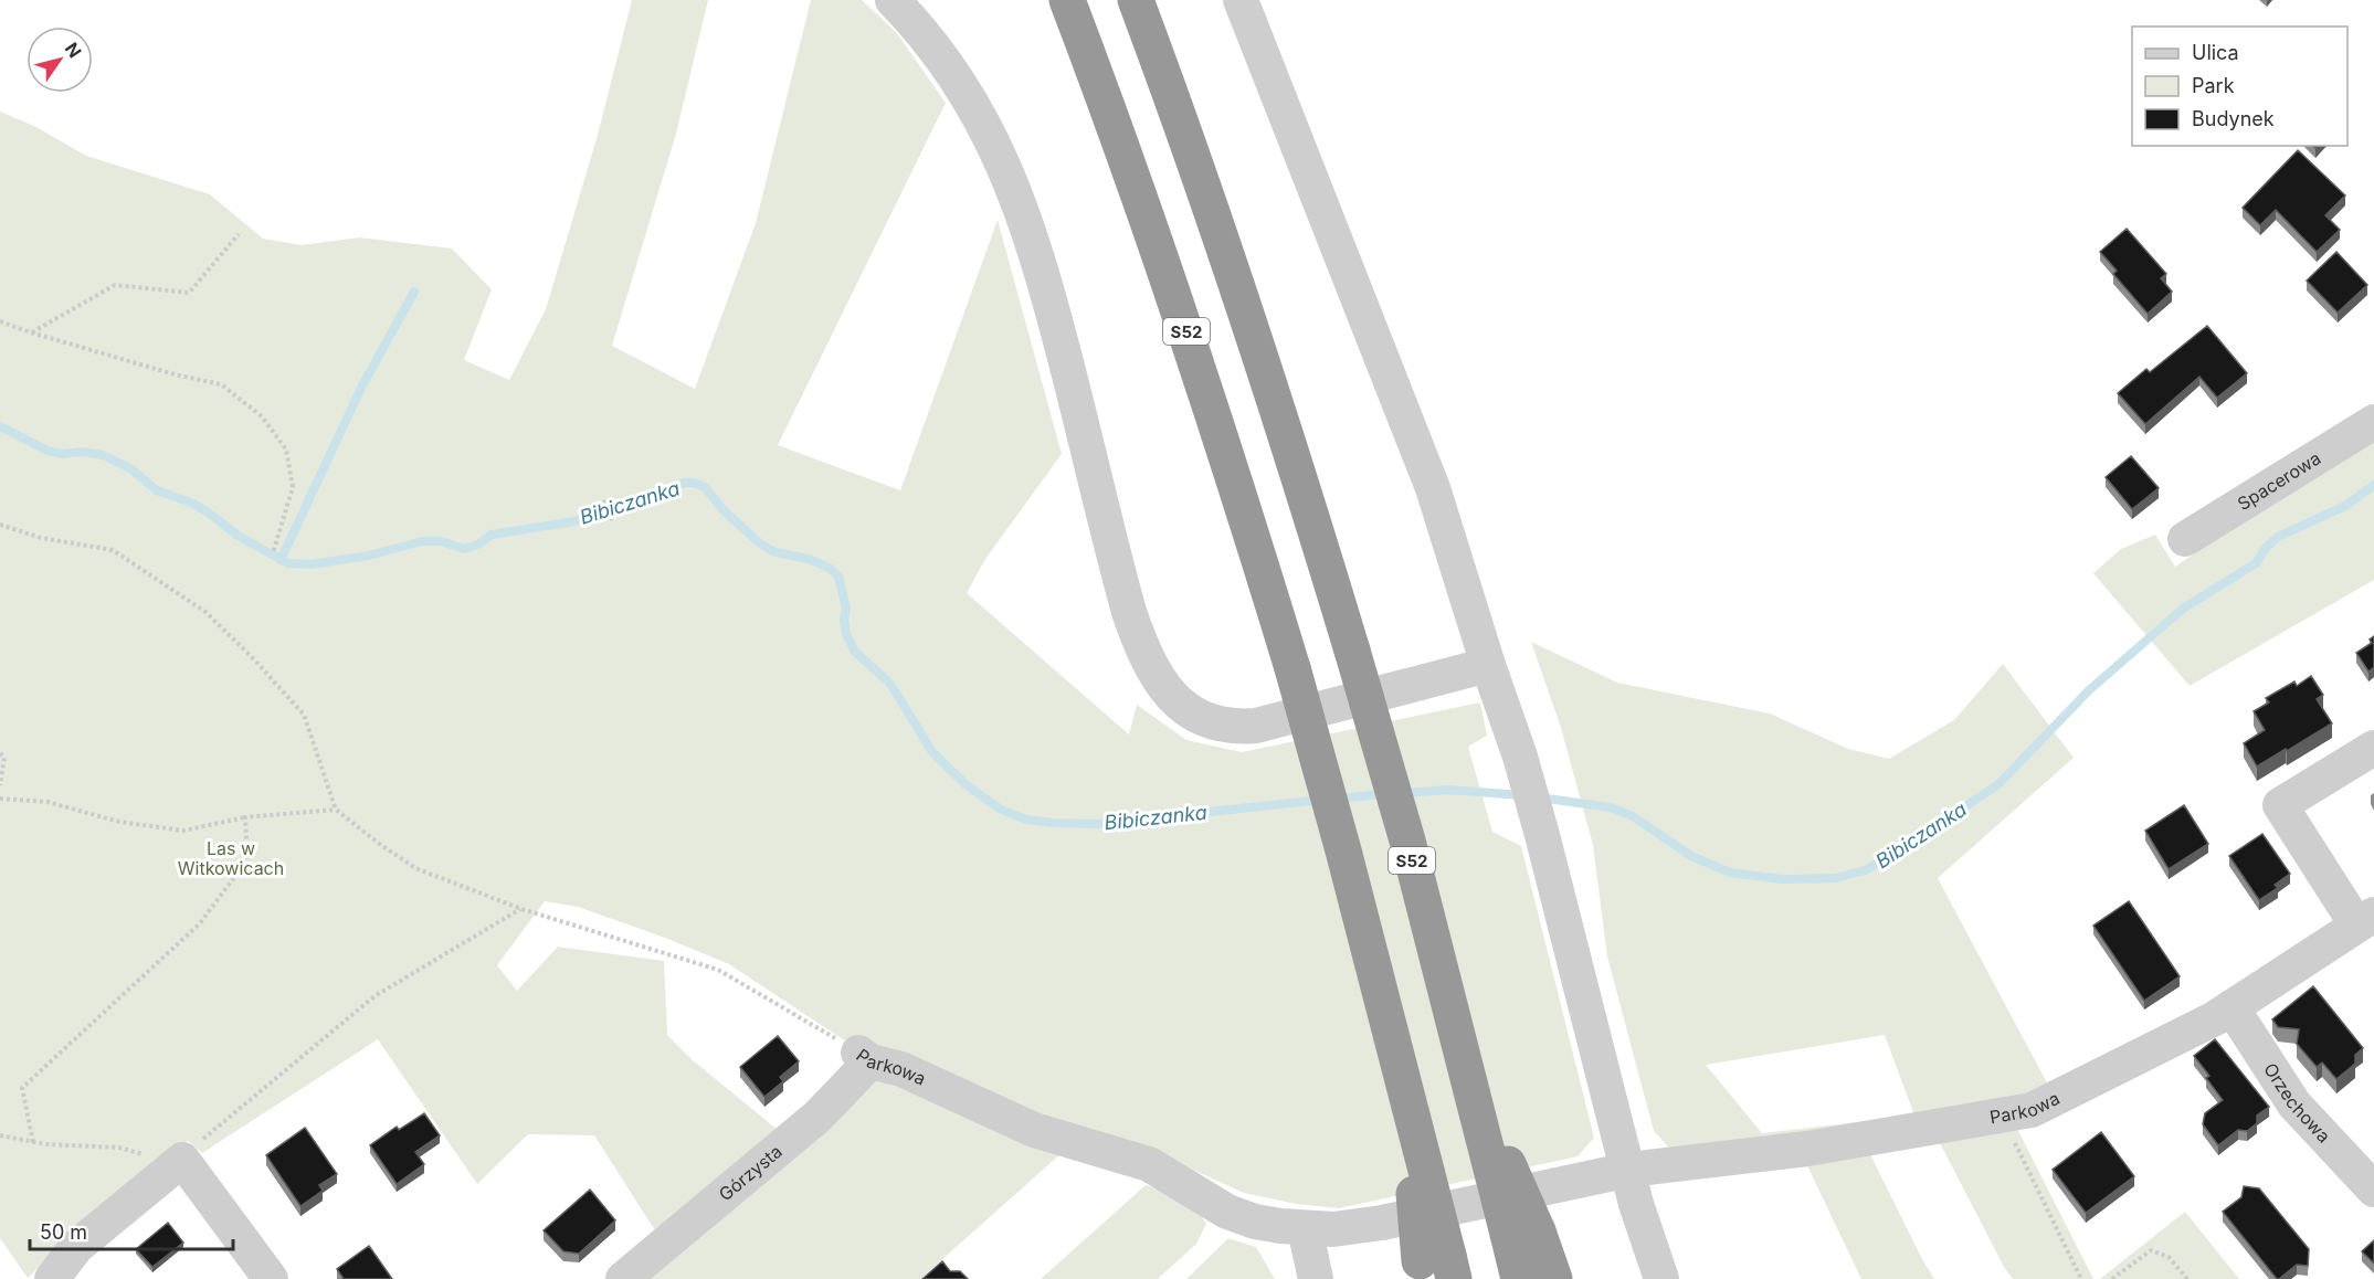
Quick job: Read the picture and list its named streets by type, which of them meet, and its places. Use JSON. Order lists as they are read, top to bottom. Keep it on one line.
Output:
{"streets":{"highway":["S52"],"street":["Spacerowa","Parkowa","Orzechowa","Górzysta"]},"crossings":[["Parkowa","Orzechowa"],["Parkowa","Górzysta"]],"water":["Bibiczanka"],"parks":["Las w Witkowicach"],"legend":["Ulica","Park","Budynek"],"scale_bar":"50 m","north":"top right"}
